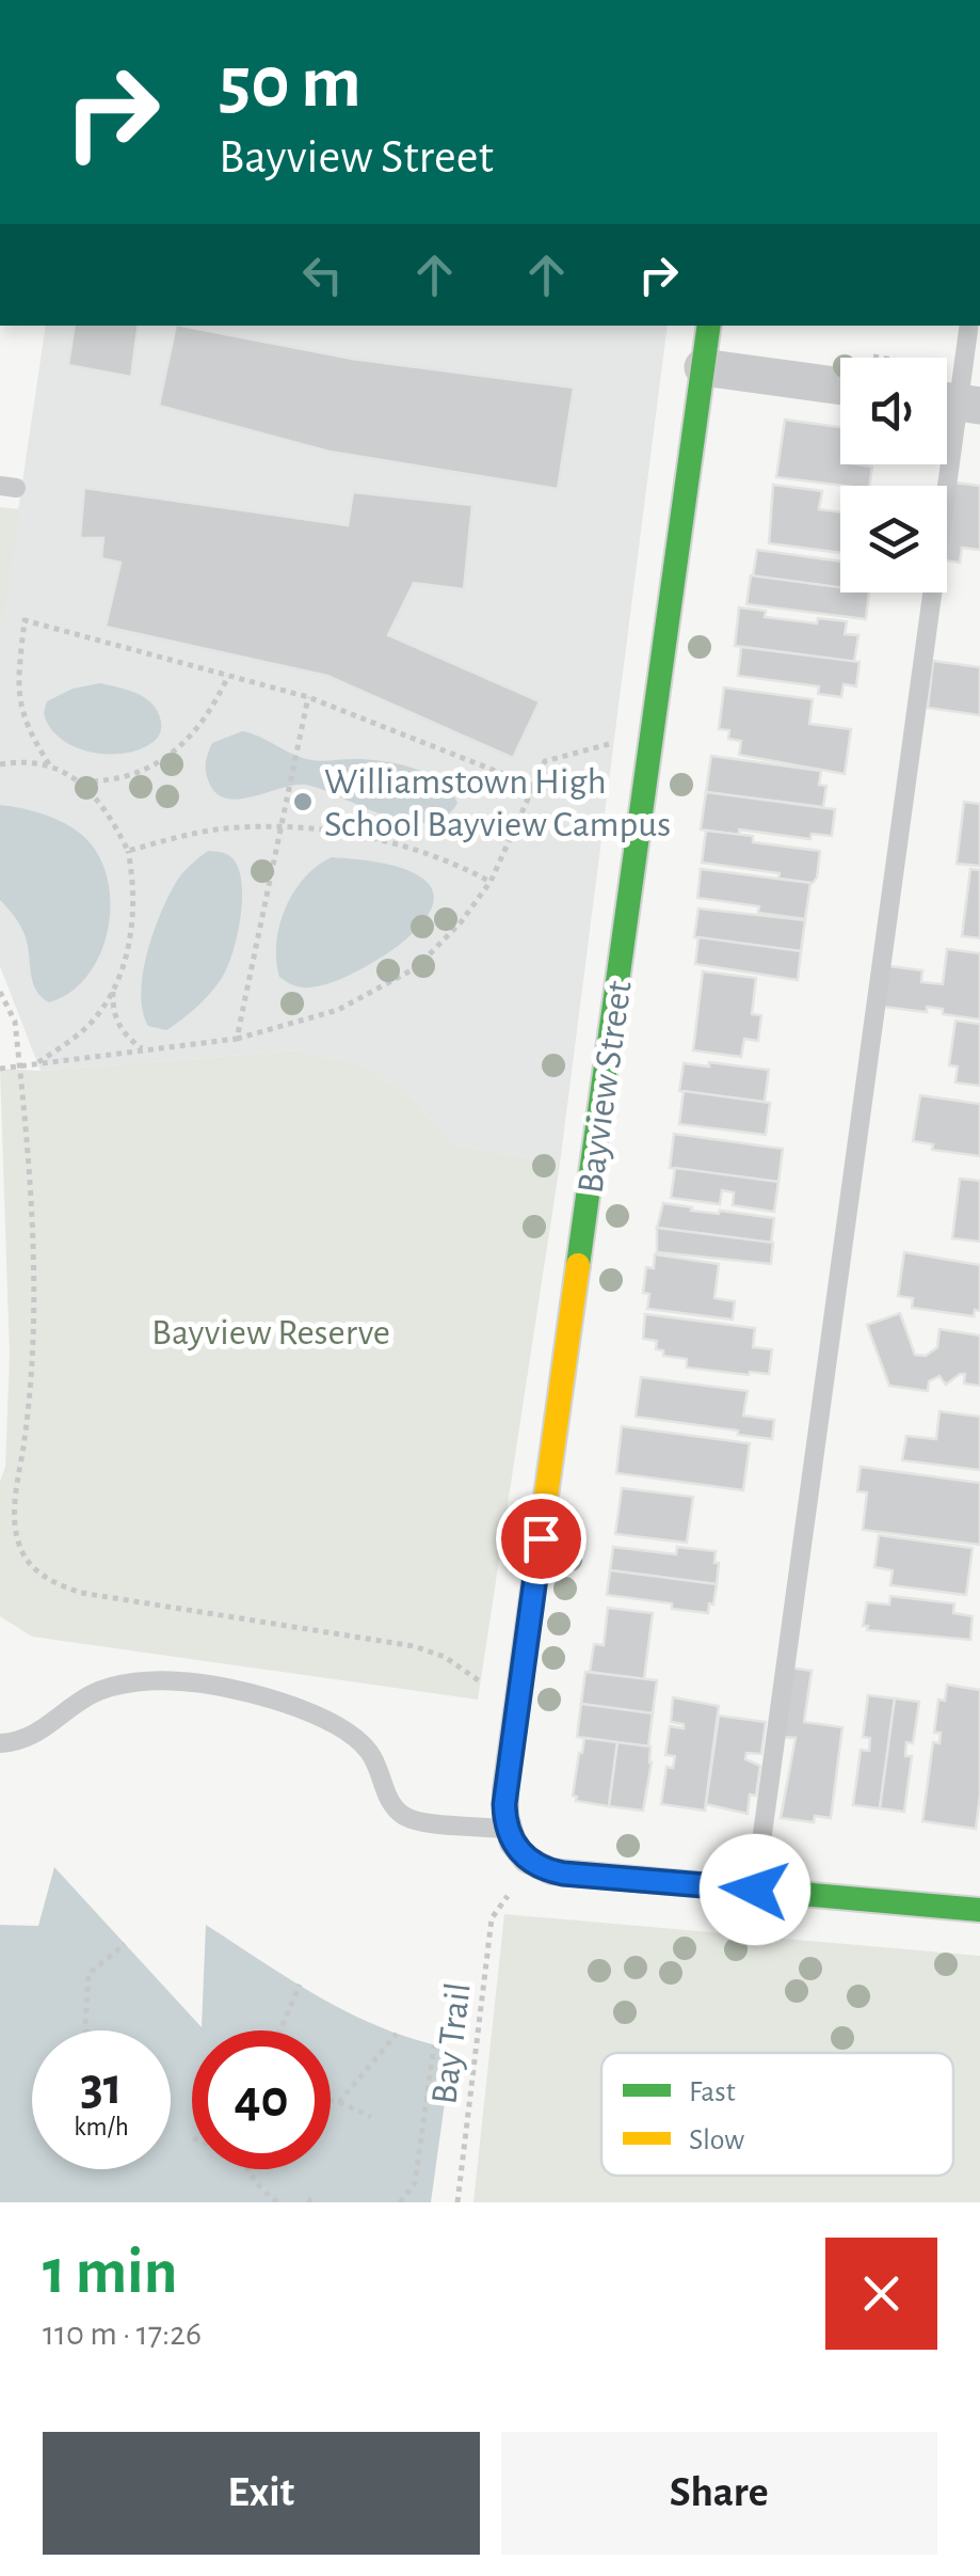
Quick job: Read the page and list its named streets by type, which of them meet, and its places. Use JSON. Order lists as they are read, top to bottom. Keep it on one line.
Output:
{"streets":{"street":["Bayview Street"],"path":["Bay Trail"]},"parks":["Bayview Reserve"],"places":["Williamstown High School Bayview Campus"],"legend":["Fast","Slow"],"page":{"turn":["50 m","Bayview Street"],"speed":"31 km/h","limit":"40","heading":["1 min","110 m · 17:26"],"buttons":["Exit","Share"]}}
